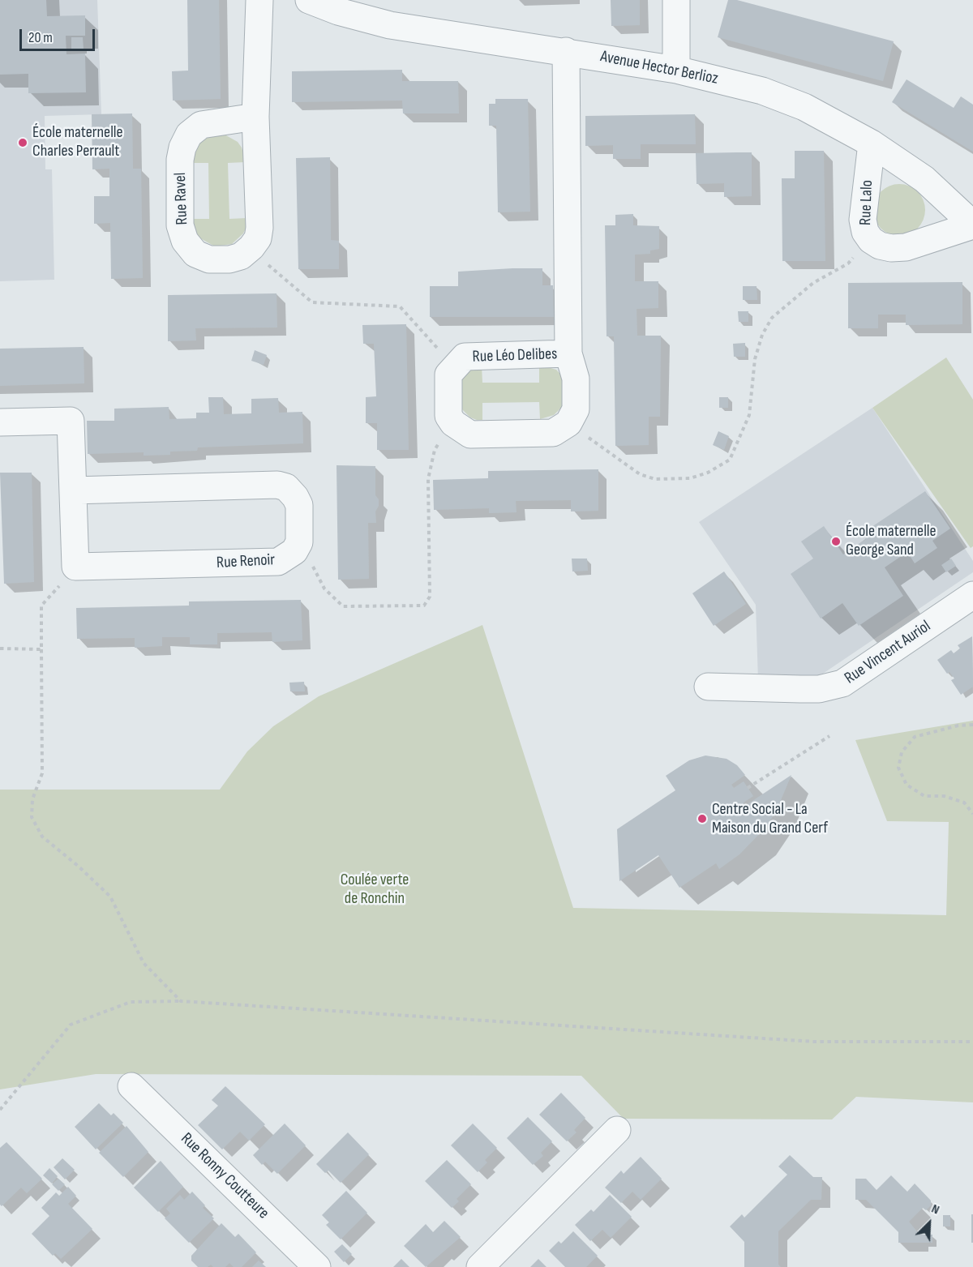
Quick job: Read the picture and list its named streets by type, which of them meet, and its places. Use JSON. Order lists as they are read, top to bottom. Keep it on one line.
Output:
{"streets":{"street":["Avenue Hector Berlioz","Rue Ravel","Rue Lalo","Rue Léo Delibes","Rue Renoir","Rue Vincent Auriol","Rue Ronny Coutteure"]},"crossings":[["Avenue Hector Berlioz","Rue Lalo"],["Avenue Hector Berlioz","Rue Léo Delibes"]],"parks":["Coulée verte de Ronchin"],"places":["École maternelle Charles Perrault","École maternelle George Sand","Centre Social - La Maison du Grand Cerf"],"scale_bar":"20 m","north":"top right"}
